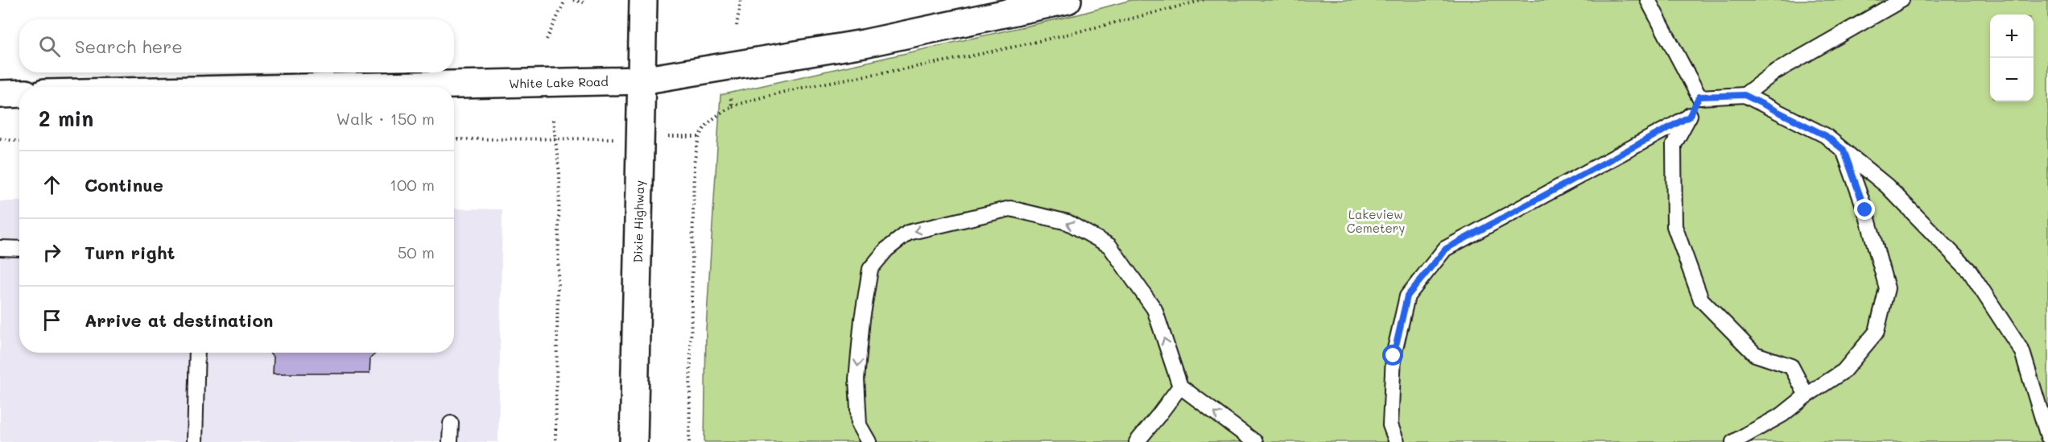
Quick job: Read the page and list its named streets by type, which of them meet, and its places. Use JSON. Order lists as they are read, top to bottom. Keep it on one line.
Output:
{"streets":{"street":["White Lake Road","Dixie Highway"]},"crossings":[["White Lake Road","Dixie Highway"]],"parks":["Lakeview Cemetery"],"page":{"map_buttons":["+","−"],"search":"Search here","heading":["2 min","Walk · 150 m"],"list":[["Continue","100 m"],["Turn right","50 m"],"Arrive at destination"]}}
